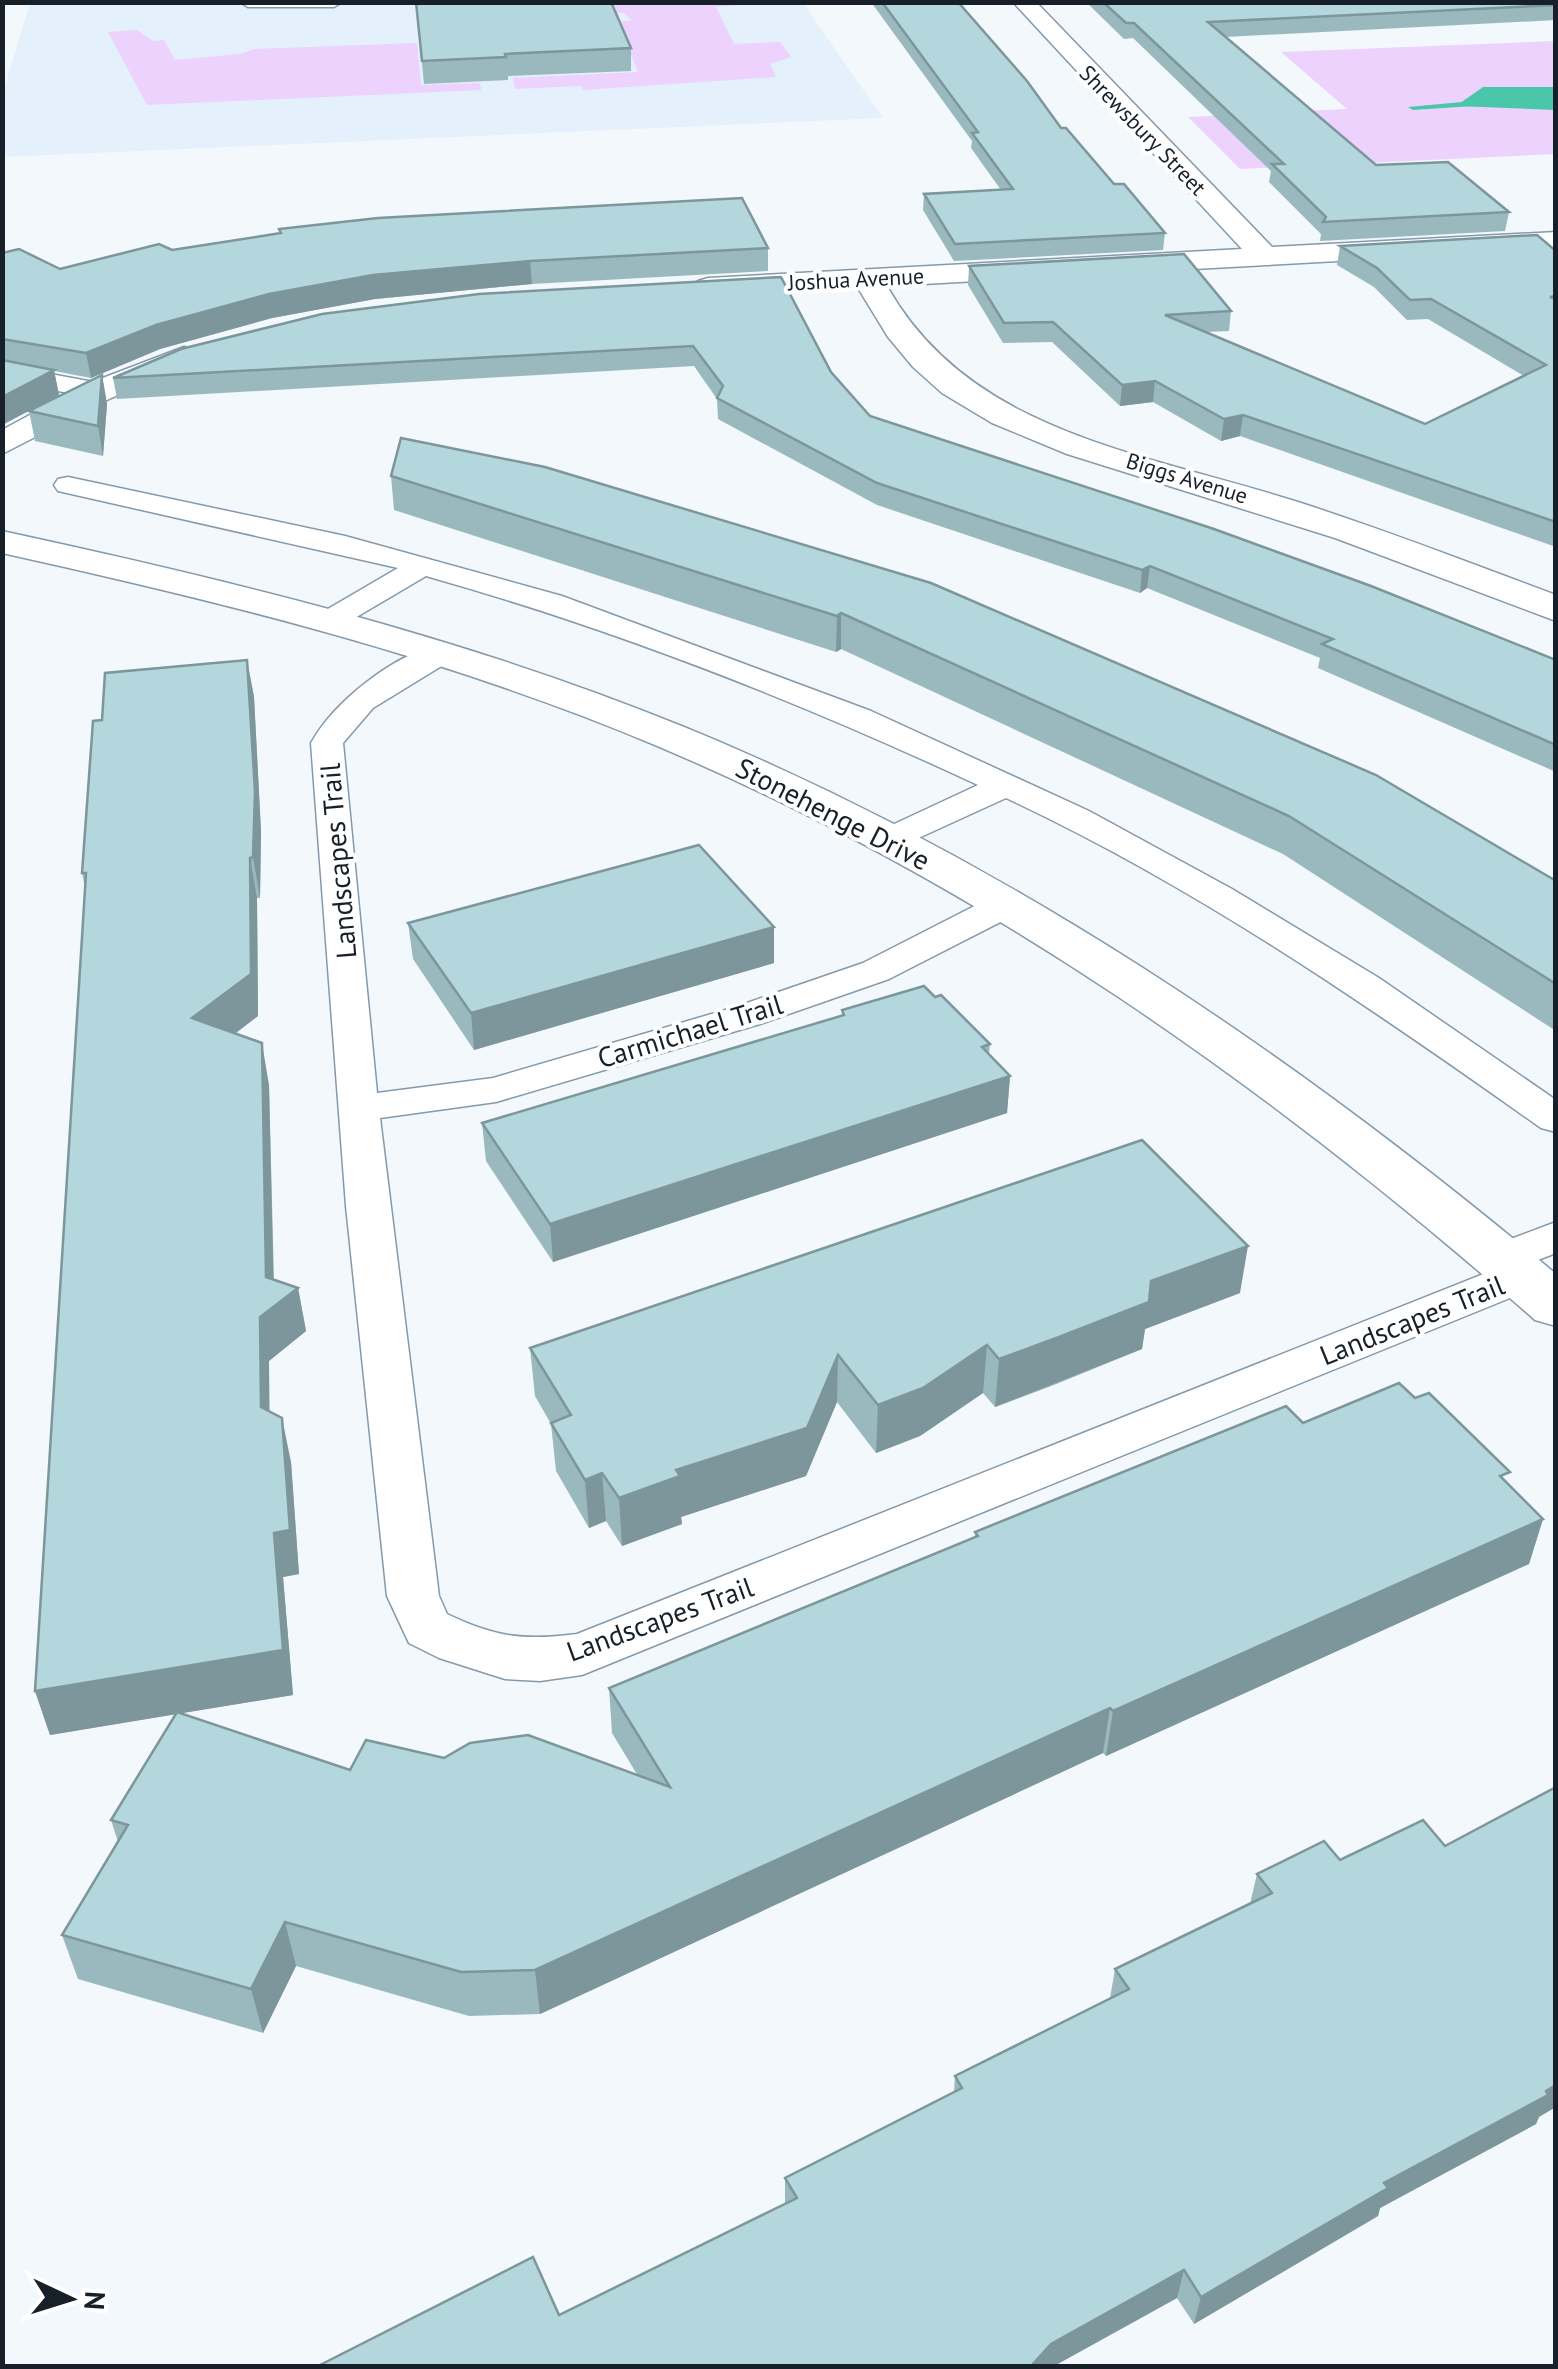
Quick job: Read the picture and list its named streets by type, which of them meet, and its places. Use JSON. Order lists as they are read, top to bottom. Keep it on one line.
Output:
{"streets":{"street":["Shrewsbury Street","Joshua Avenue","Biggs Avenue","Stonehenge Drive"],"lane":["Landscapes Trail","Carmichael Trail"]},"crossings":[["Shrewsbury Street","Joshua Avenue"],["Joshua Avenue","Biggs Avenue"],["Stonehenge Drive","Landscapes Trail"],["Stonehenge Drive","Carmichael Trail"],["Landscapes Trail","Carmichael Trail"]],"north":"right"}
